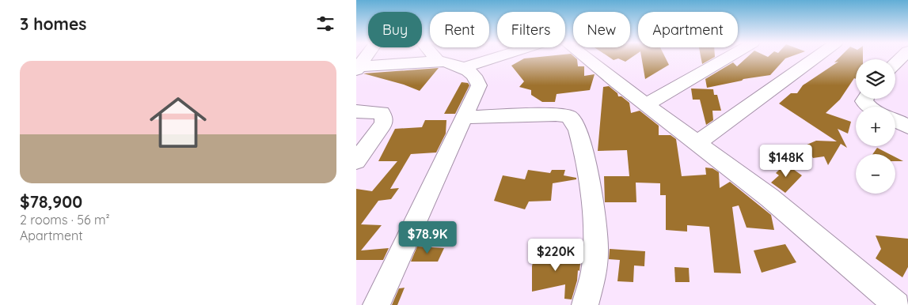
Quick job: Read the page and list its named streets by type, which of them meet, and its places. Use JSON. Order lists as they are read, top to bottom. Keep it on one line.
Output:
{"page":{"heading":"3 homes","chip":["Buy","Rent","Filters","New","Apartment"],"list":[{"name":"$78,900","note":"2 rooms · 56 m² · Apartment"}],"map_buttons":["+","−"],"price":["$148K","$78.9K","$220K"]}}
